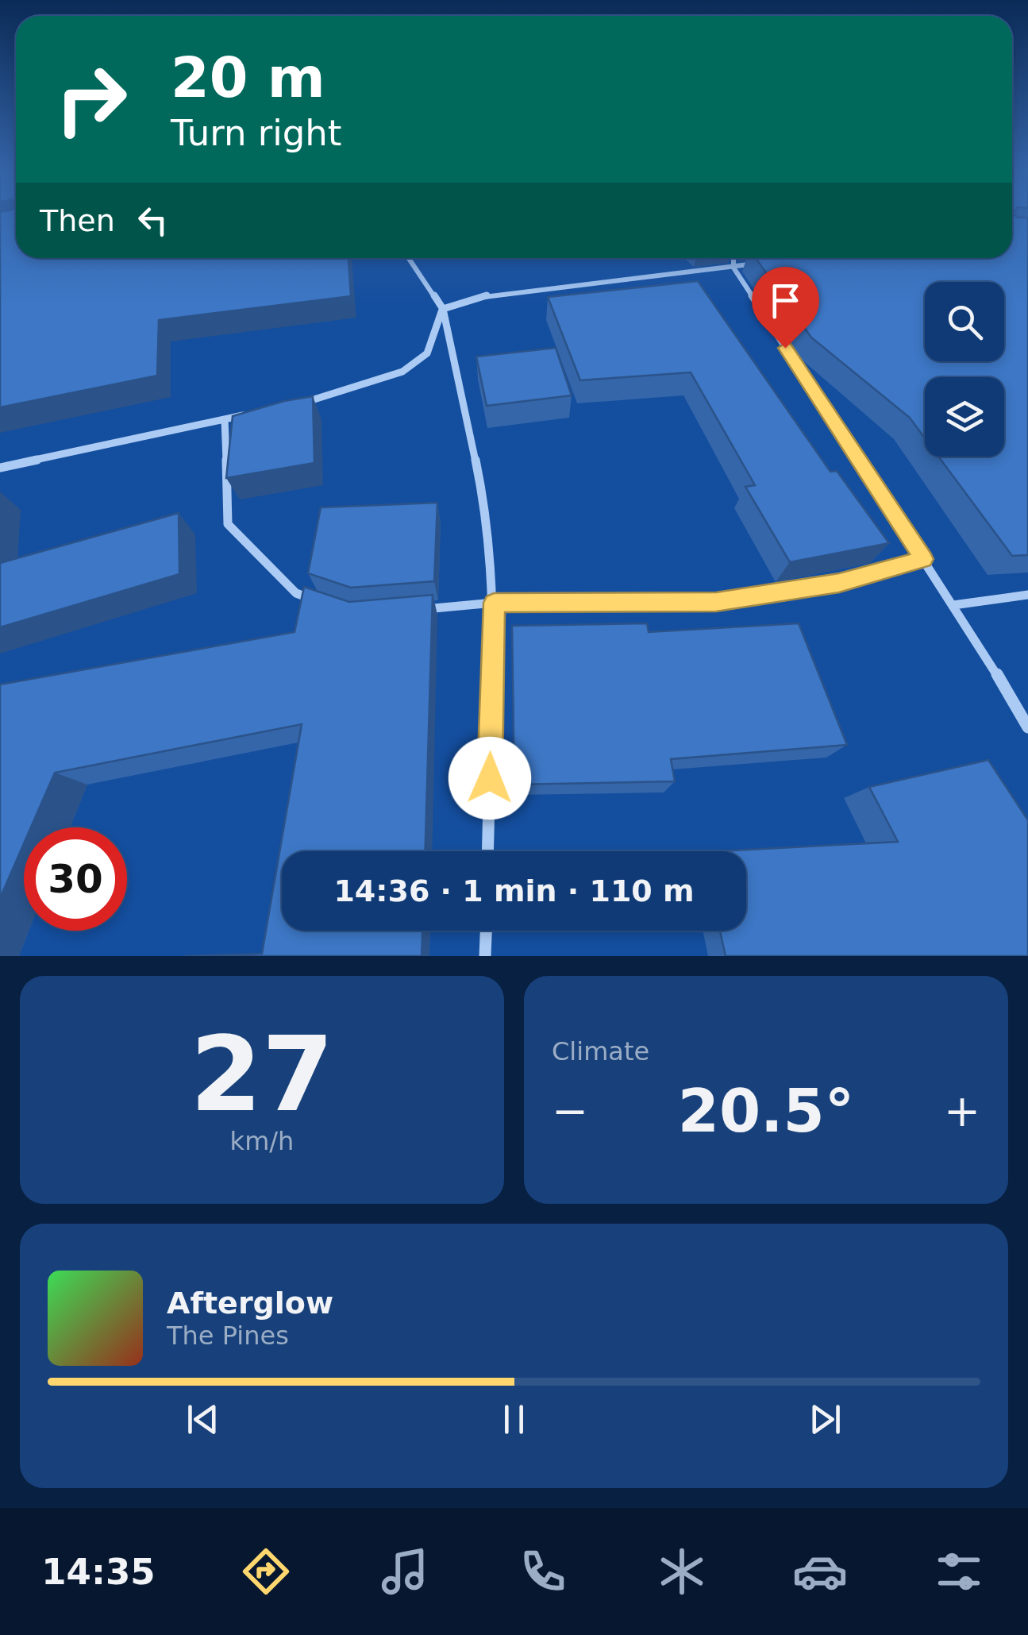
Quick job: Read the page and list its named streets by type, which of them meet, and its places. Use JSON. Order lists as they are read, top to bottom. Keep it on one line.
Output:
{"page":{"turn":["20 m","Turn right"],"then":"Then","limit":"30","trip":"14:36 · 1 min · 110 m","tile":[["27","km/h"],"Climate"],"heat":["−","20.5°","+"],"song":["Afterglow","The Pines"],"tabs":"14:35"}}
